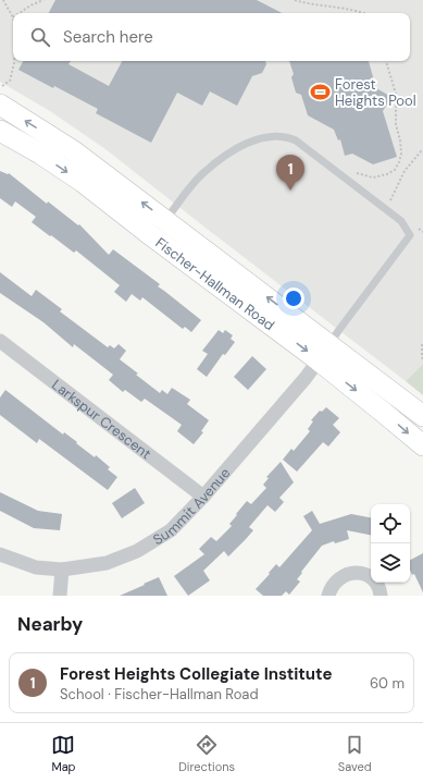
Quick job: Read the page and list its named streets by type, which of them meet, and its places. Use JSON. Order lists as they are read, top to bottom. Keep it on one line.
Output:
{"streets":{"main road":["Fischer-Hallman Road"],"street":["Larkspur Crescent","Summit Avenue"]},"crossings":[["Fischer-Hallman Road","Summit Avenue"],["Larkspur Crescent","Summit Avenue"]],"places":{"sports":["Forest Heights Pool"]},"page":{"search":"Search here","pins":"1","heading":"Nearby","list":[{"mark":"1","name":"Forest Heights Collegiate Institute","note":"School · Fischer-Hallman Road","value":"60 m"}],"nav":["Map","Directions","Saved"]}}
